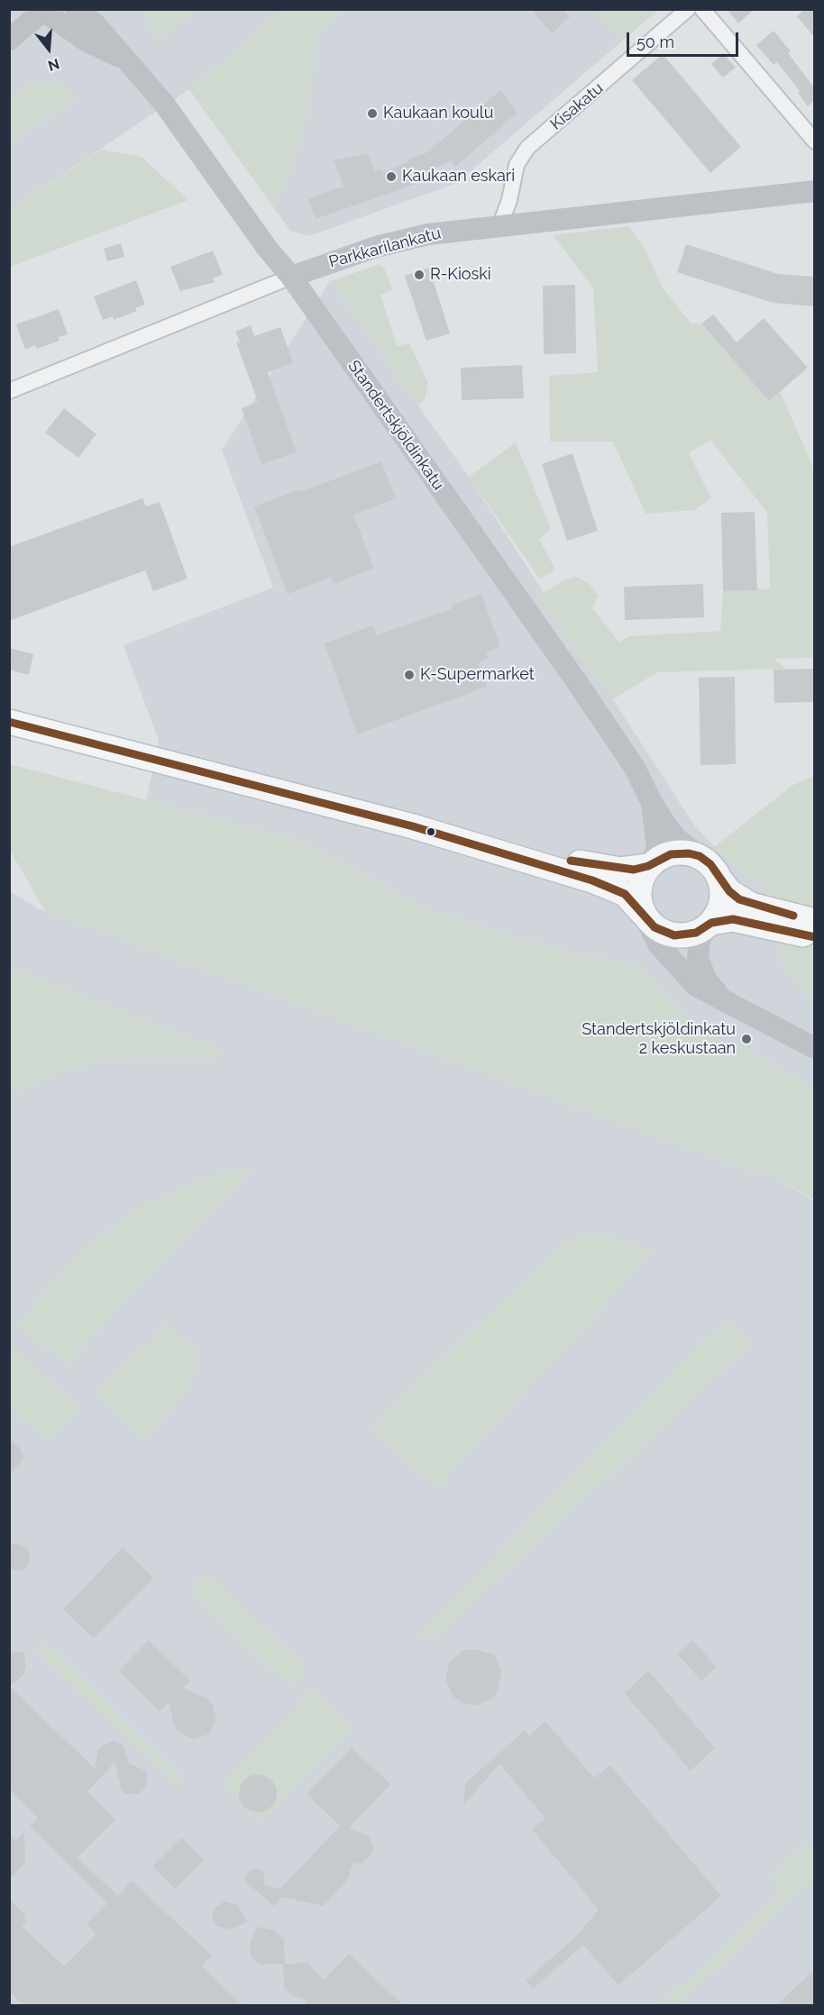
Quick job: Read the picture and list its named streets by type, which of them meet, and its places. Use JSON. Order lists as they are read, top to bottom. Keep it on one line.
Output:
{"streets":{"street":["Kisakatu","Parkkarilankatu","Standertskjöldinkatu"]},"crossings":[["Kisakatu","Parkkarilankatu"],["Parkkarilankatu","Standertskjöldinkatu"]],"places":["Kaukaan koulu","Kaukaan eskari","R-Kioski","K-Supermarket","Standertskjöldinkatu 2 keskustaan"],"scale_bar":"50 m","north":"bottom"}
